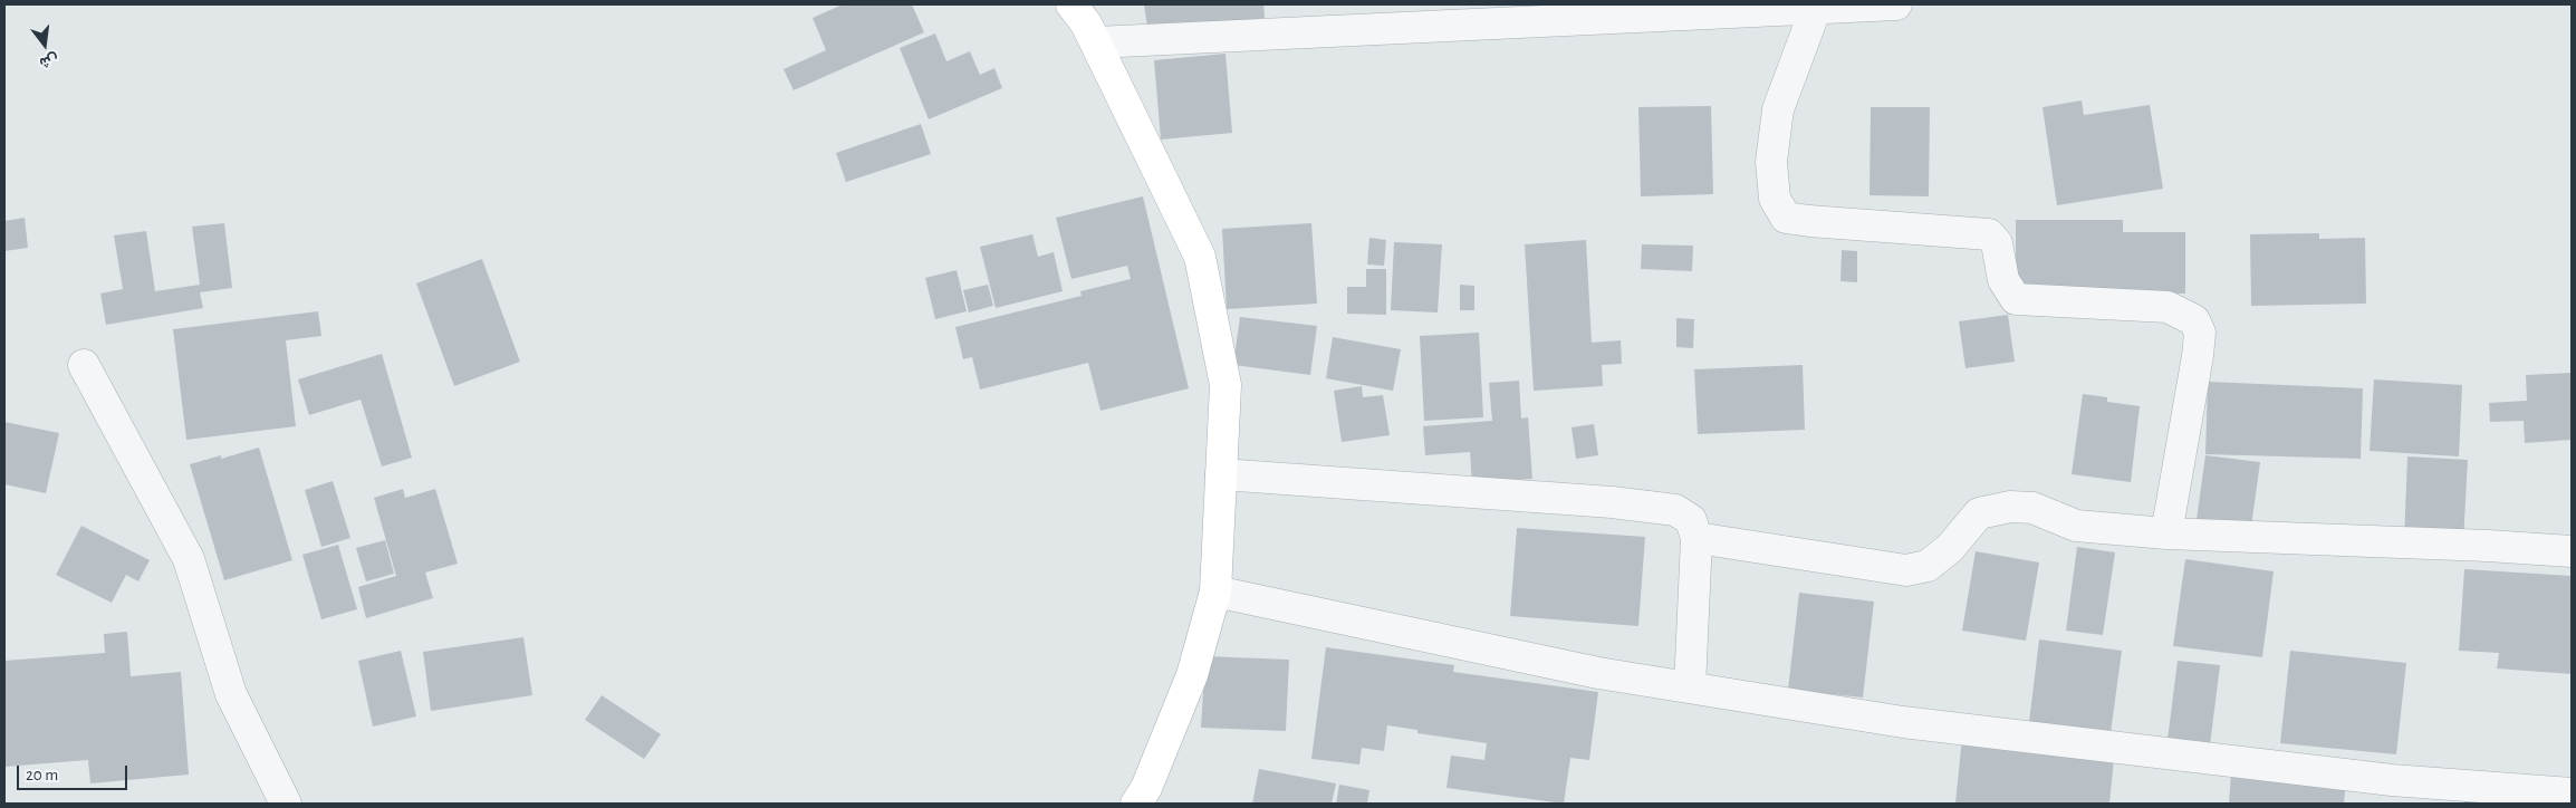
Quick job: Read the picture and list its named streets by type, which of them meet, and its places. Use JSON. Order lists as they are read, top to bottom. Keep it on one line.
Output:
{"scale_bar":"20 m","north":"bottom"}
